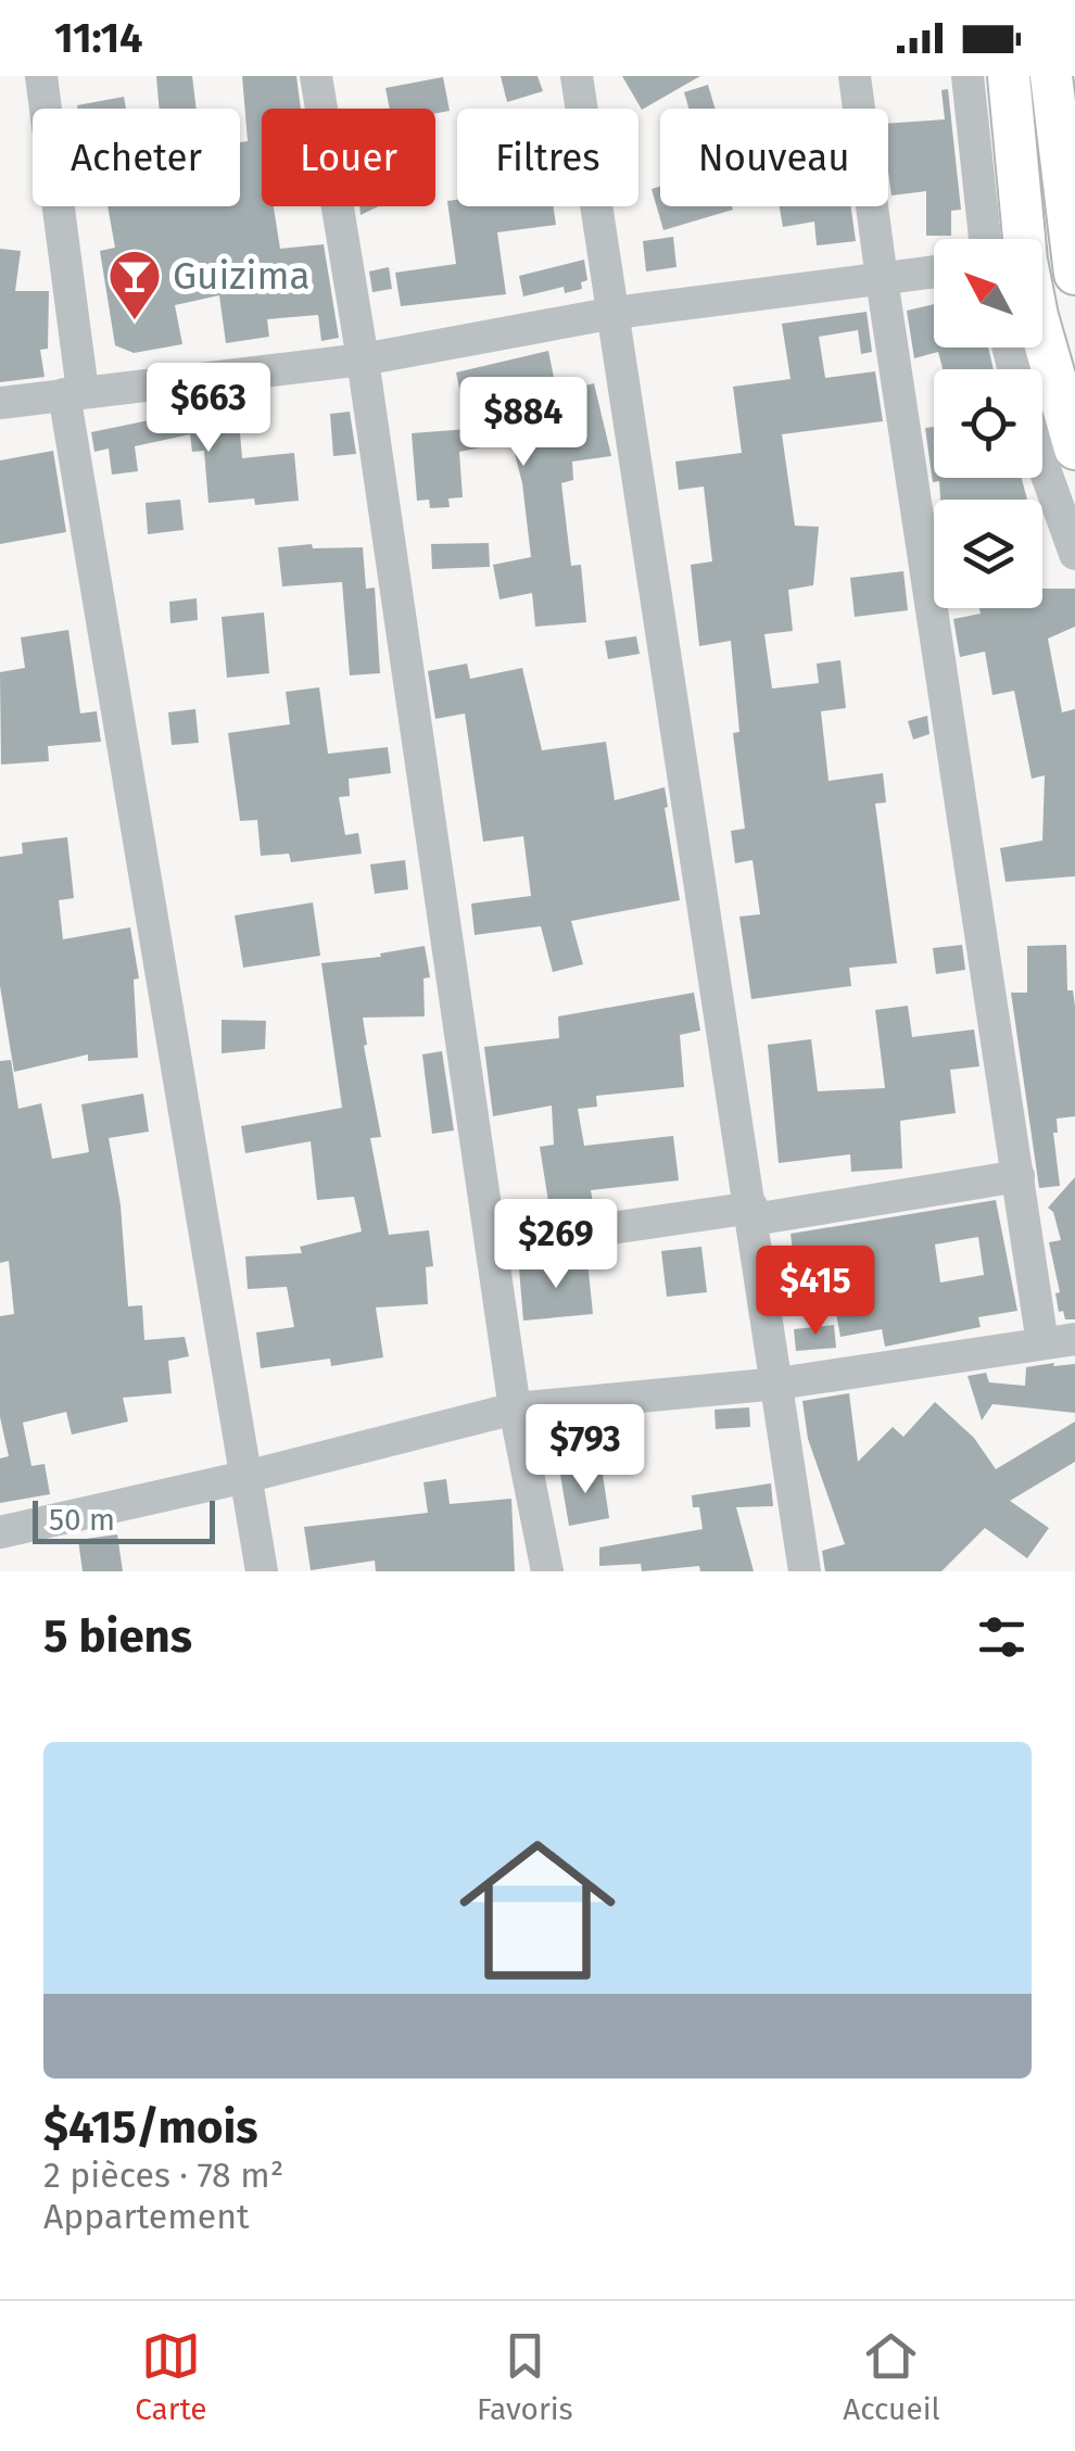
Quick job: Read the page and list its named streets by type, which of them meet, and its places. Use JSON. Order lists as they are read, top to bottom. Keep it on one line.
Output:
{"places":{"bar":["Guizima"]},"scale_bar":"50 m","north":"top left","page":{"status":"11:14","chip":["Acheter","Louer","Filtres","Nouveau"],"price":["$663","$884","$269","$415","$793"],"scale":"50 m","heading":"5 biens","list":[{"name":"$415/mois","note":"2 pièces · 78 m² · Appartement"}],"tabs":["Carte","Favoris","Accueil"]}}
